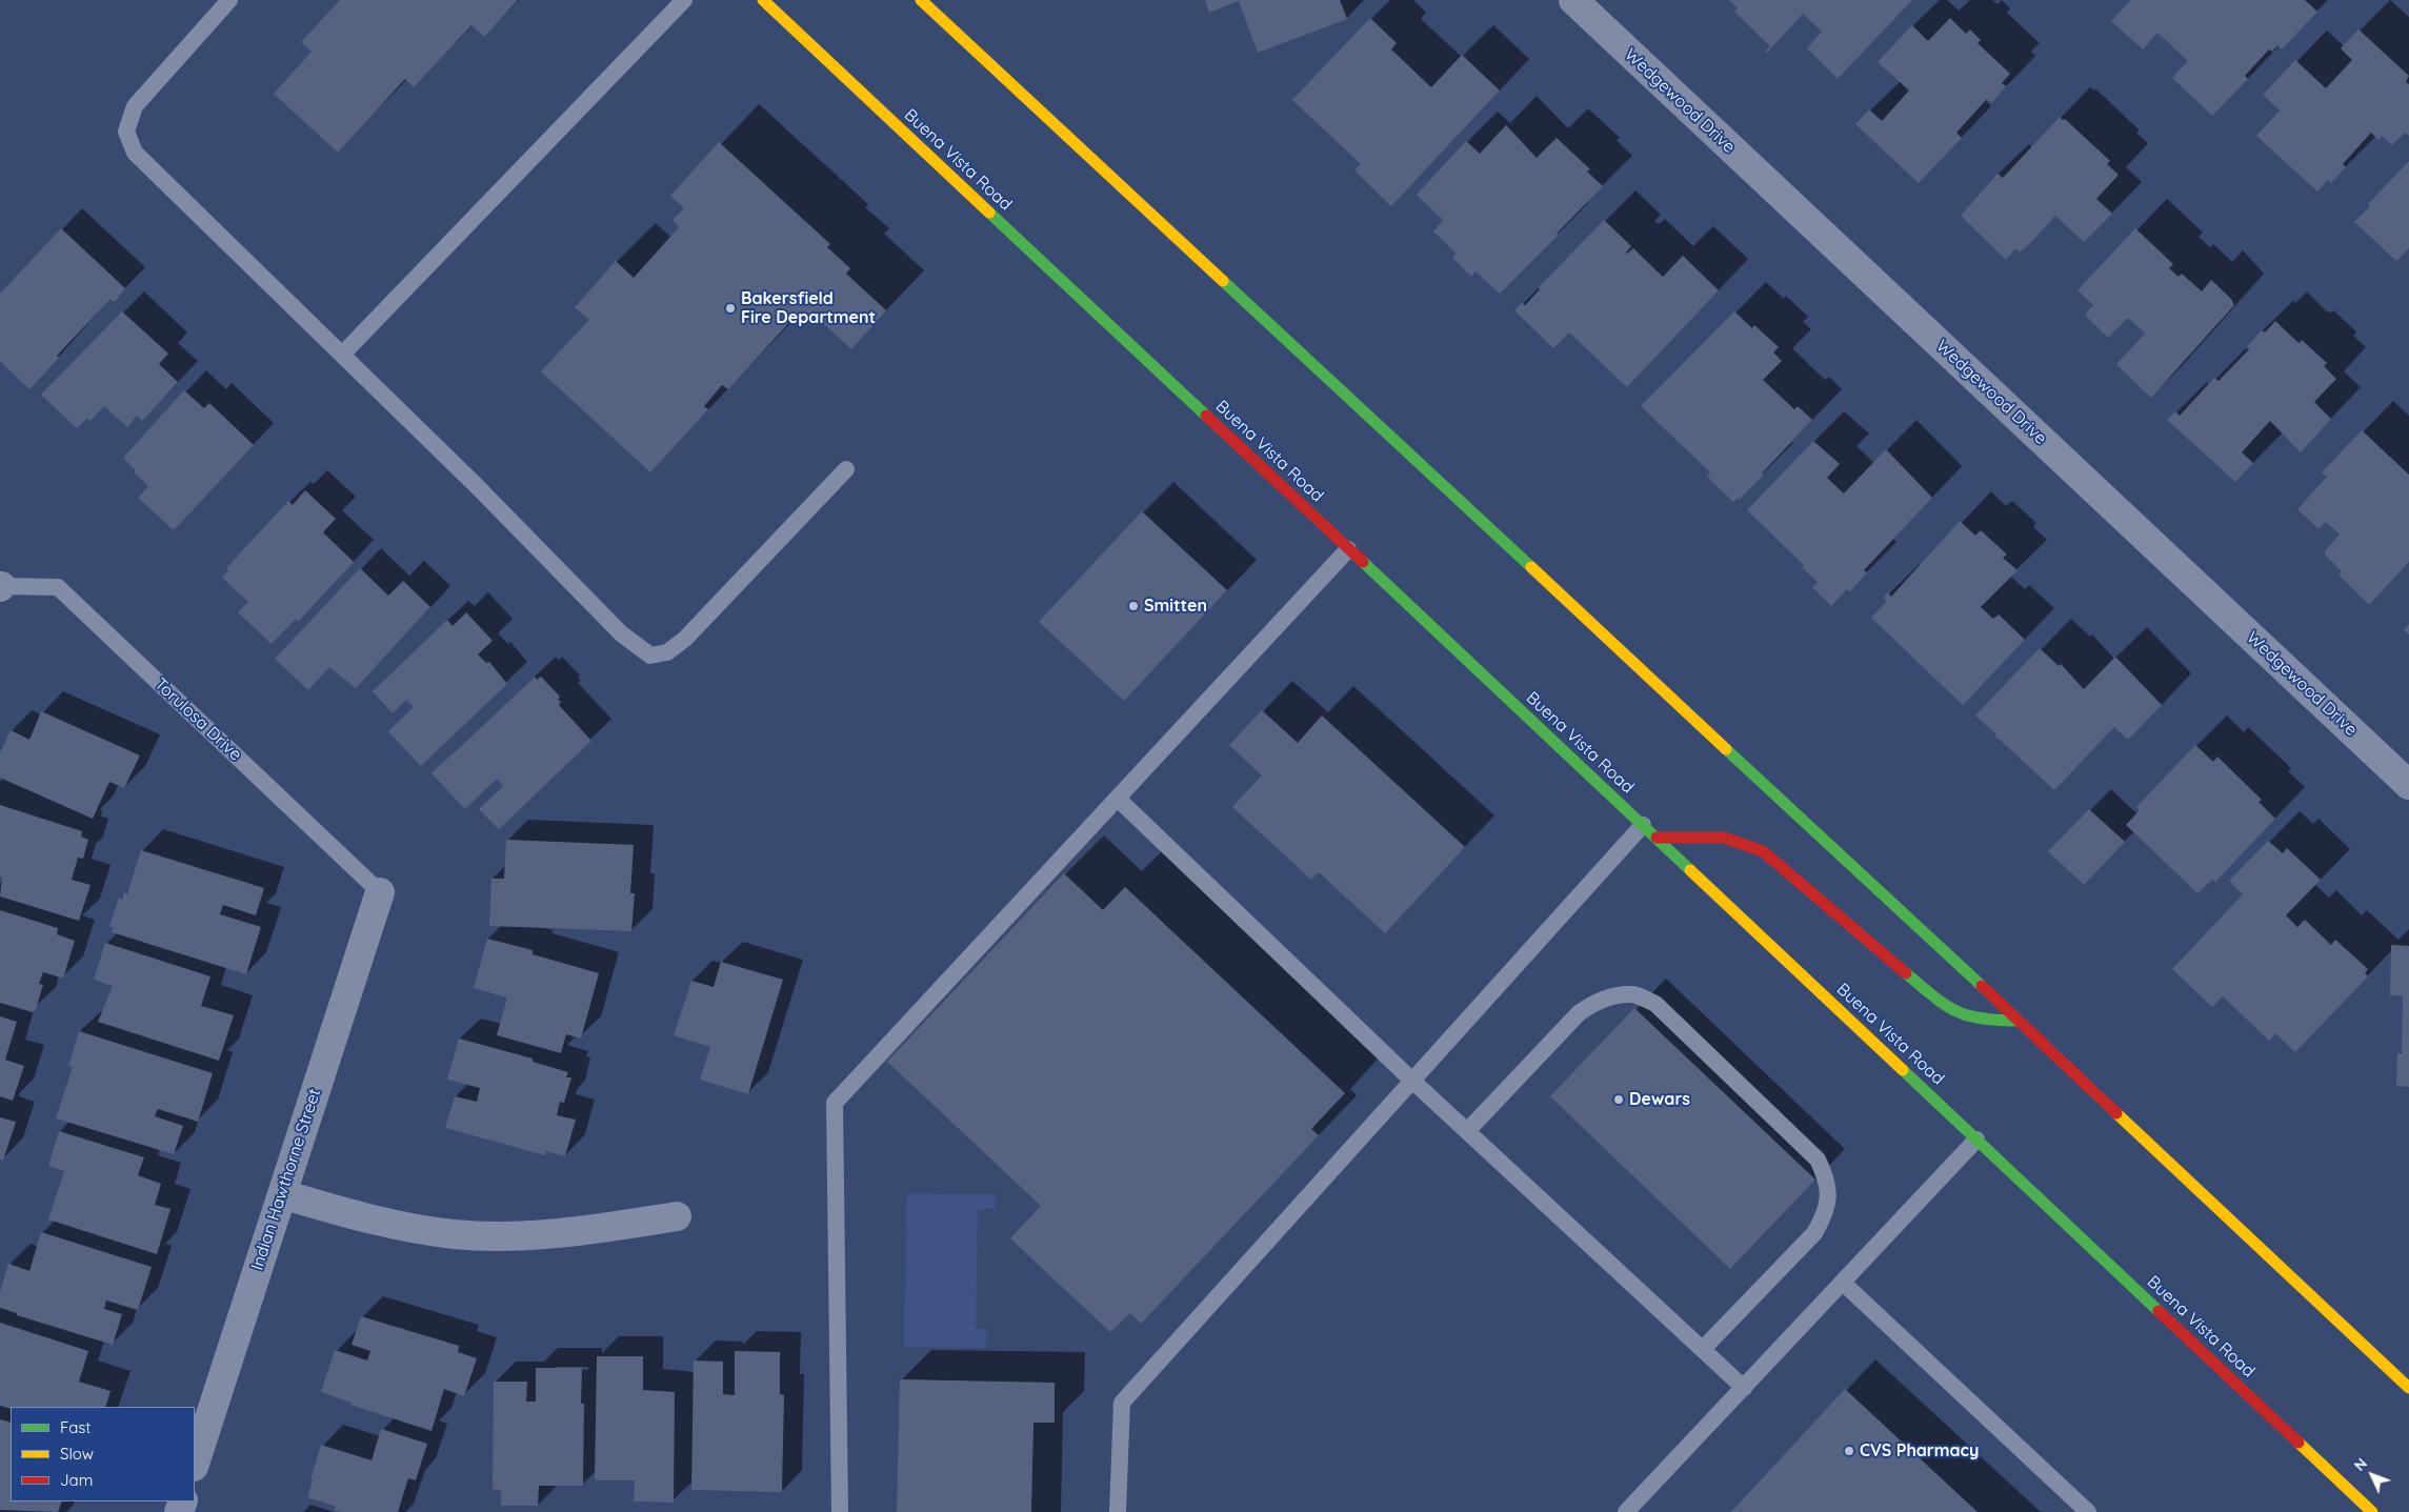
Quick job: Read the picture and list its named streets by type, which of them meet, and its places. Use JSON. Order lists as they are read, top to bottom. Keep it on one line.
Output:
{"streets":{"main road":["Buena Vista Road"],"street":["Wedgewood Drive","Indian Hawthorne Street"],"lane":["Torulosa Drive"]},"crossings":[["Torulosa Drive","Indian Hawthorne Street"]],"places":["Bakersfield Fire Department","Smitten","Dewars","CVS Pharmacy"],"legend":["Fast","Slow","Jam"],"north":"top left"}
